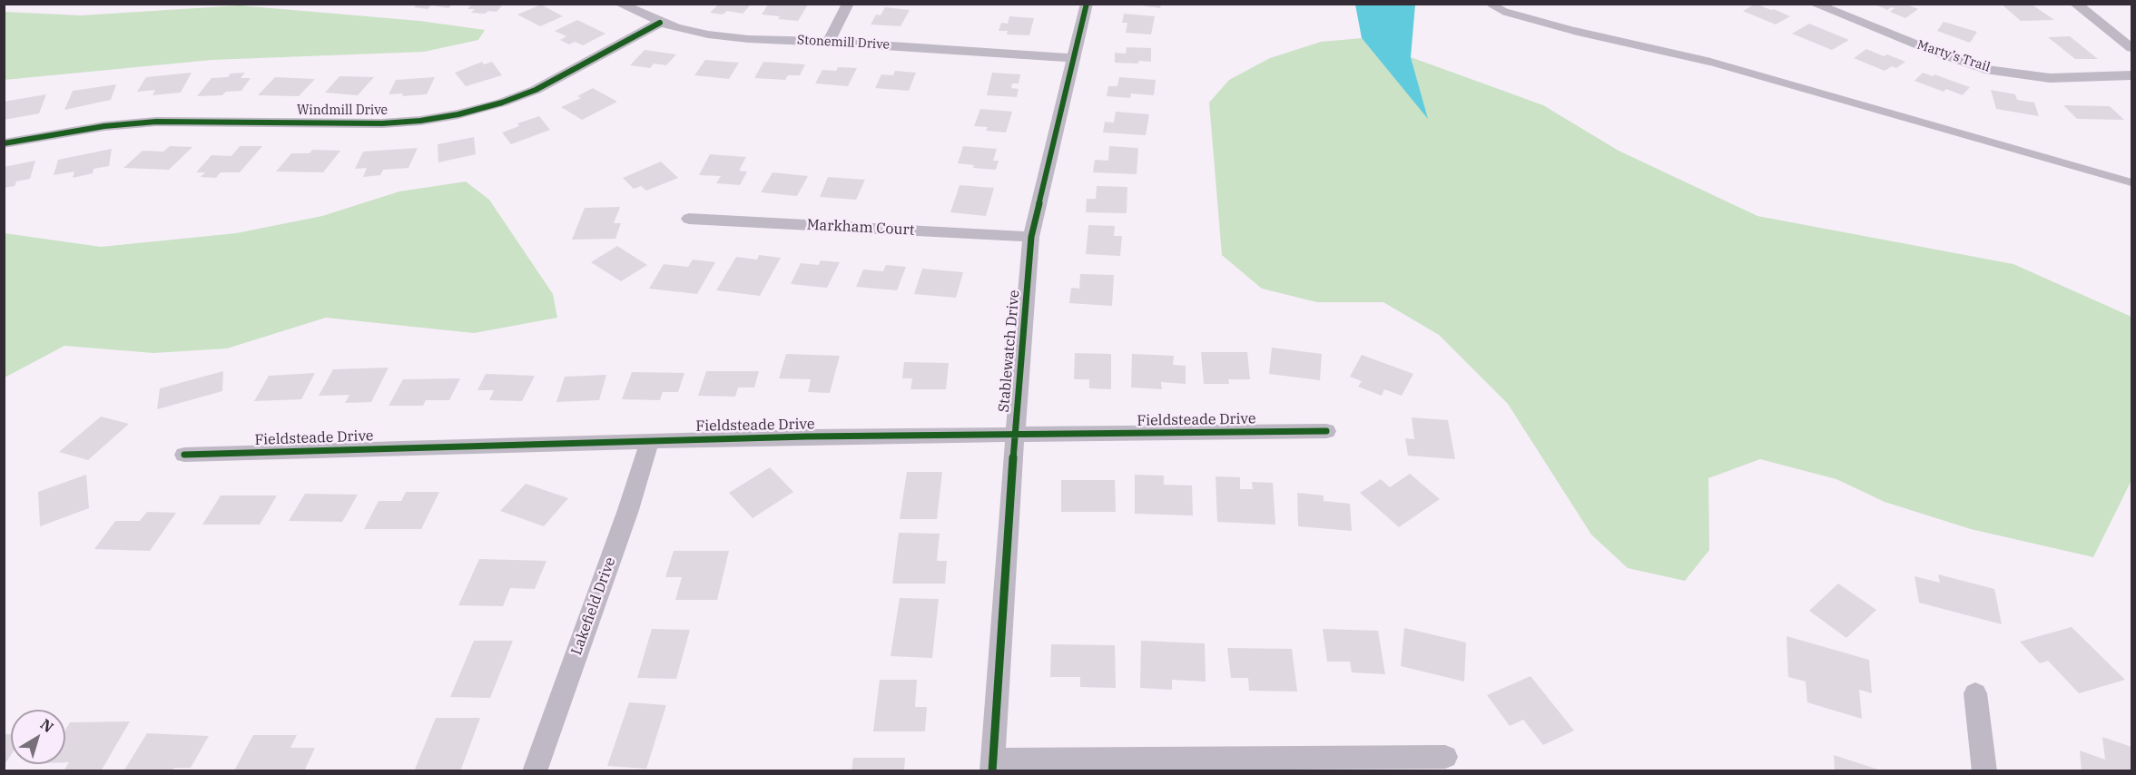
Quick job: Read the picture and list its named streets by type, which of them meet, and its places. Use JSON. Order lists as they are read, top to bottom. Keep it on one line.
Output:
{"streets":{"street":["Stonemill Drive","Marty’s Trail","Windmill Drive","Markham Court","Stablewatch Drive","Fieldsteade Drive","Lakefield Drive"]},"crossings":[["Stonemill Drive","Windmill Drive"],["Stonemill Drive","Stablewatch Drive"],["Markham Court","Stablewatch Drive"],["Stablewatch Drive","Fieldsteade Drive"],["Fieldsteade Drive","Lakefield Drive"]],"north":"top right"}
